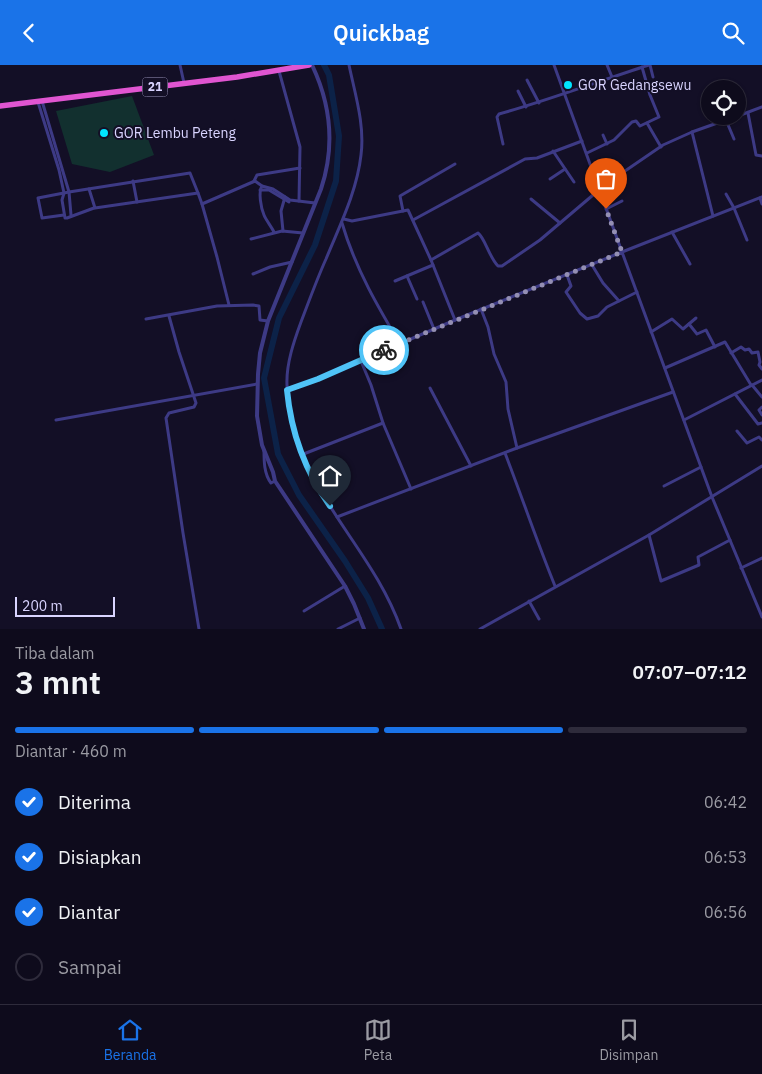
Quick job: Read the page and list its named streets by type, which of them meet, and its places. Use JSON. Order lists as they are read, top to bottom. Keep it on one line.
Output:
{"streets":{"highway":["21"]},"places":["GOR Gedangsewu","GOR Lembu Peteng"],"scale_bar":"200 m","page":{"header":"Quickbag","scale":"200 m","heading":["3 mnt","Tiba dalam","07:07–07:12"],"bar":"Diantar · 460 m","list":[["Diterima","06:42"],["Disiapkan","06:53"],["Diantar","06:56"],"Sampai"],"tabs":["Beranda","Peta","Disimpan"]}}
